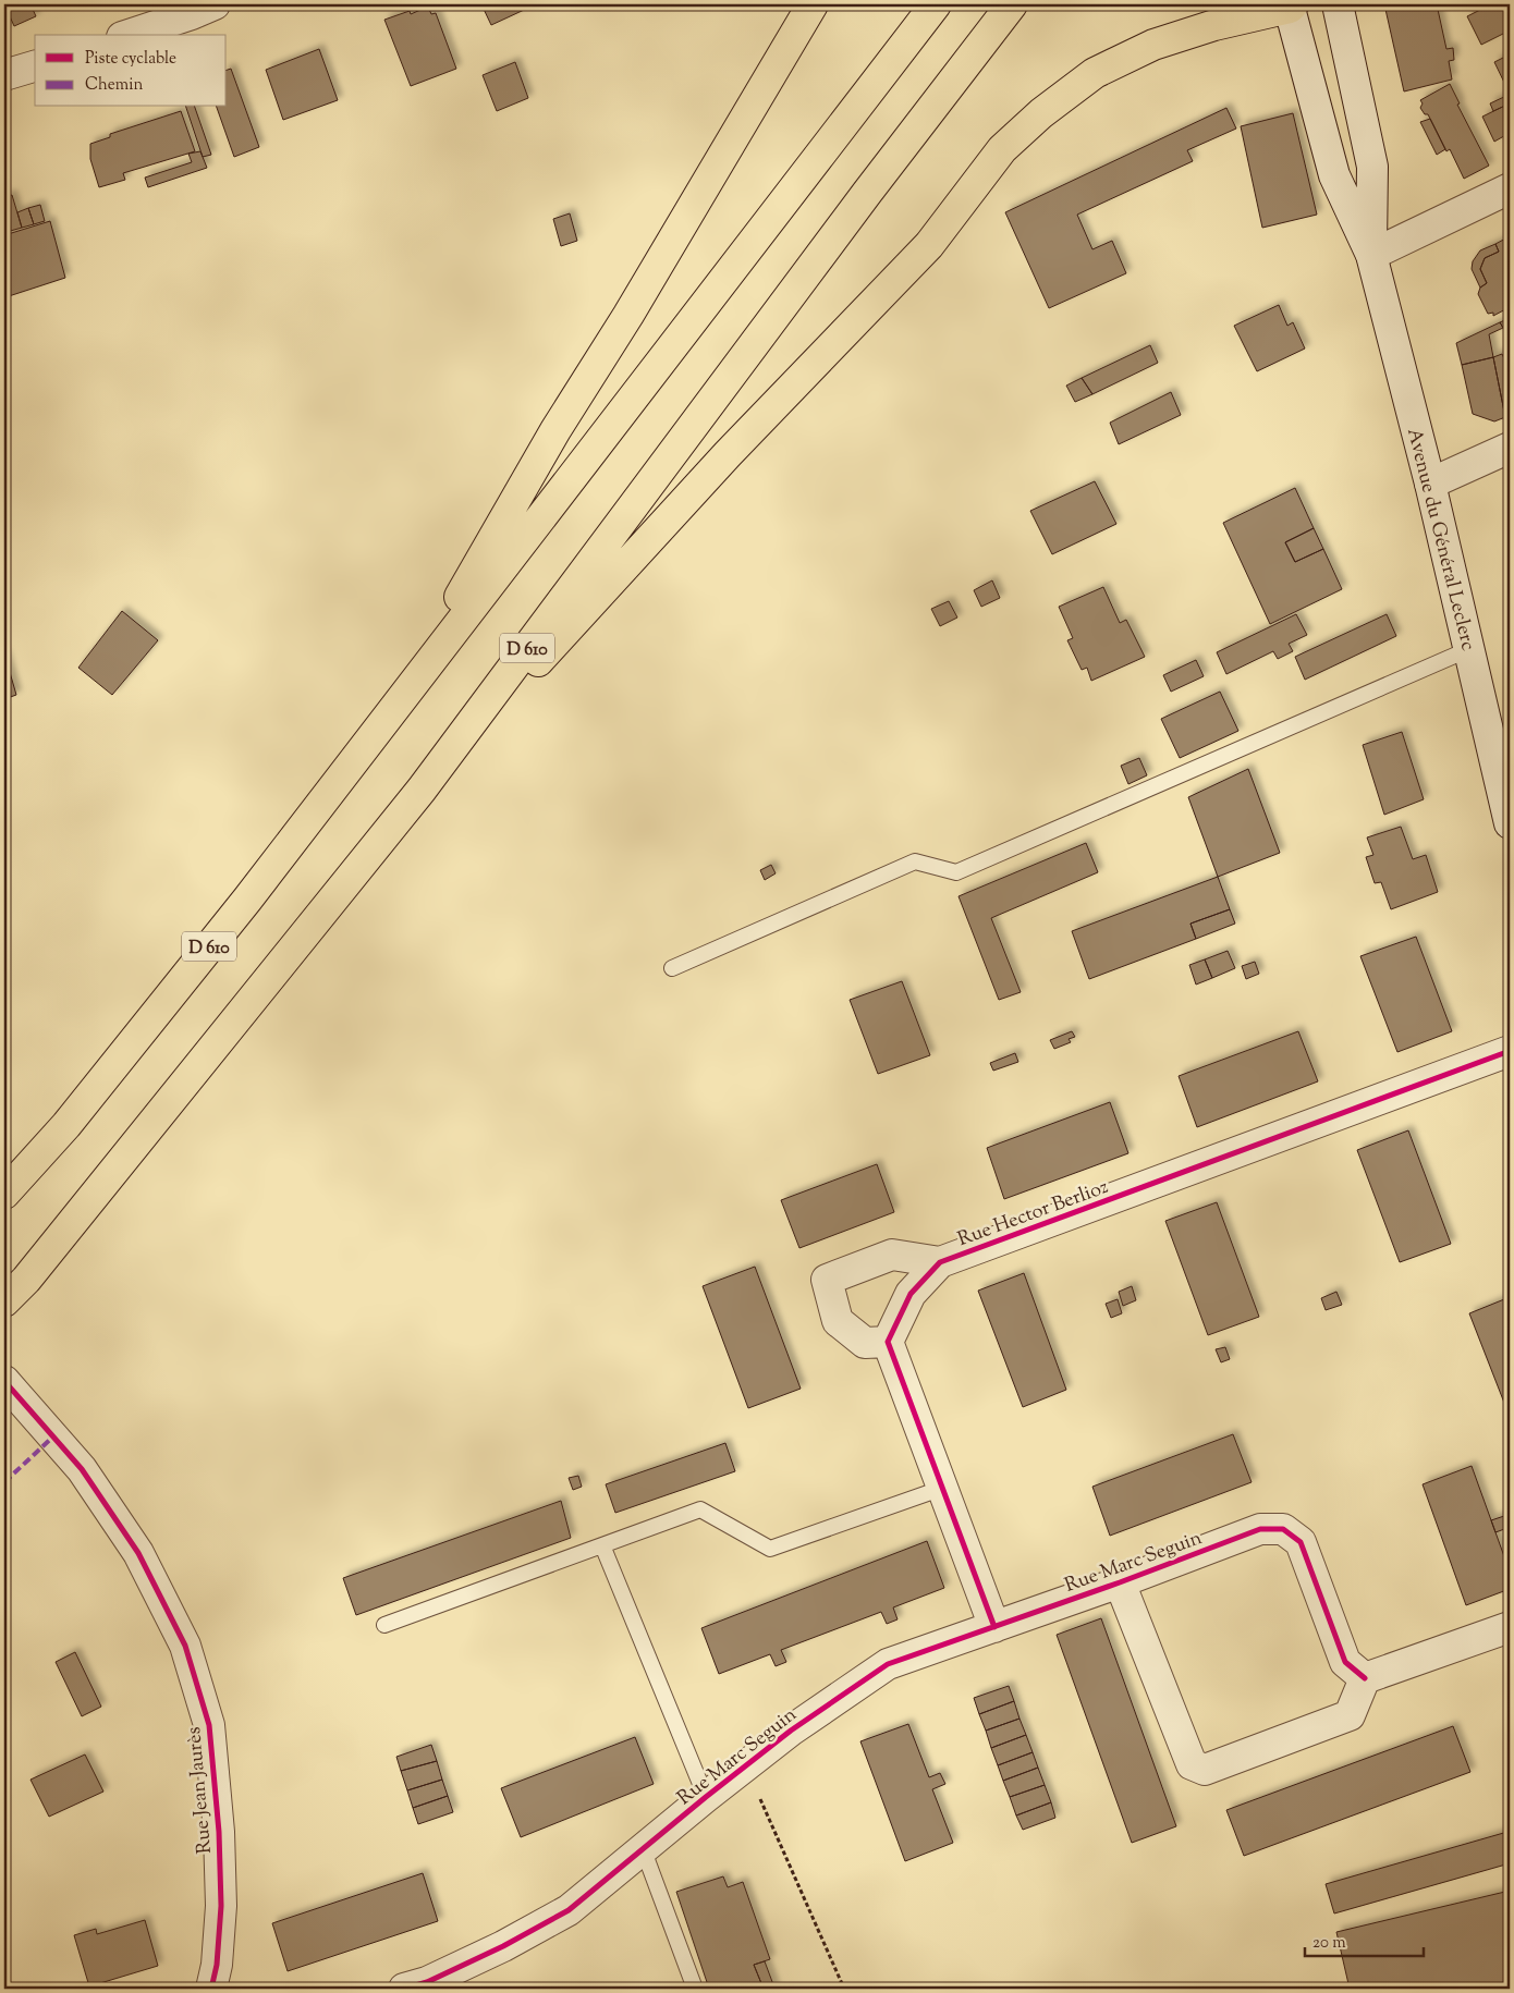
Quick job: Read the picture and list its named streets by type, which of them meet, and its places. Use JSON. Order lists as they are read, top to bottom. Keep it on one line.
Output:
{"streets":{"highway":["D 610"],"street":["Avenue du Général Leclerc","Rue Hector Berlioz","Rue Marc Seguin","Rue Jean Jaurès"]},"legend":["Piste cyclable","Chemin"],"scale_bar":"20 m"}
